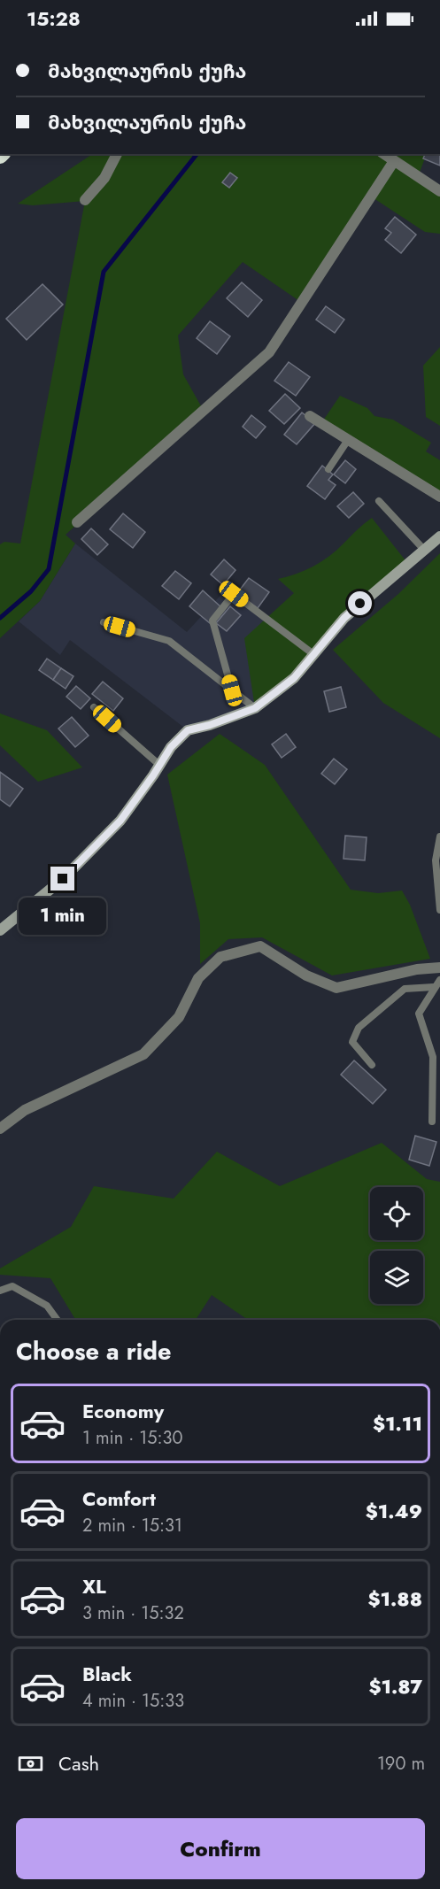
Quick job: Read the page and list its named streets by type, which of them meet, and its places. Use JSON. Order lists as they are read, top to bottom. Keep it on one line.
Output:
{"page":{"status":"15:28","banner":["მახვილაურის ქუჩა","მახვილაურის ქუჩა"],"bubble":"1 min","heading":"Choose a ride","list":[{"name":"Economy","note":"1 min · 15:30","value":"$1.11"},{"name":"Comfort","note":"2 min · 15:31","value":"$1.49"},{"name":"XL","note":"3 min · 15:32","value":"$1.88"},{"name":"Black","note":"4 min · 15:33","value":"$1.87"}],"pay":["Cash","190 m"],"buttons":"Confirm"}}
